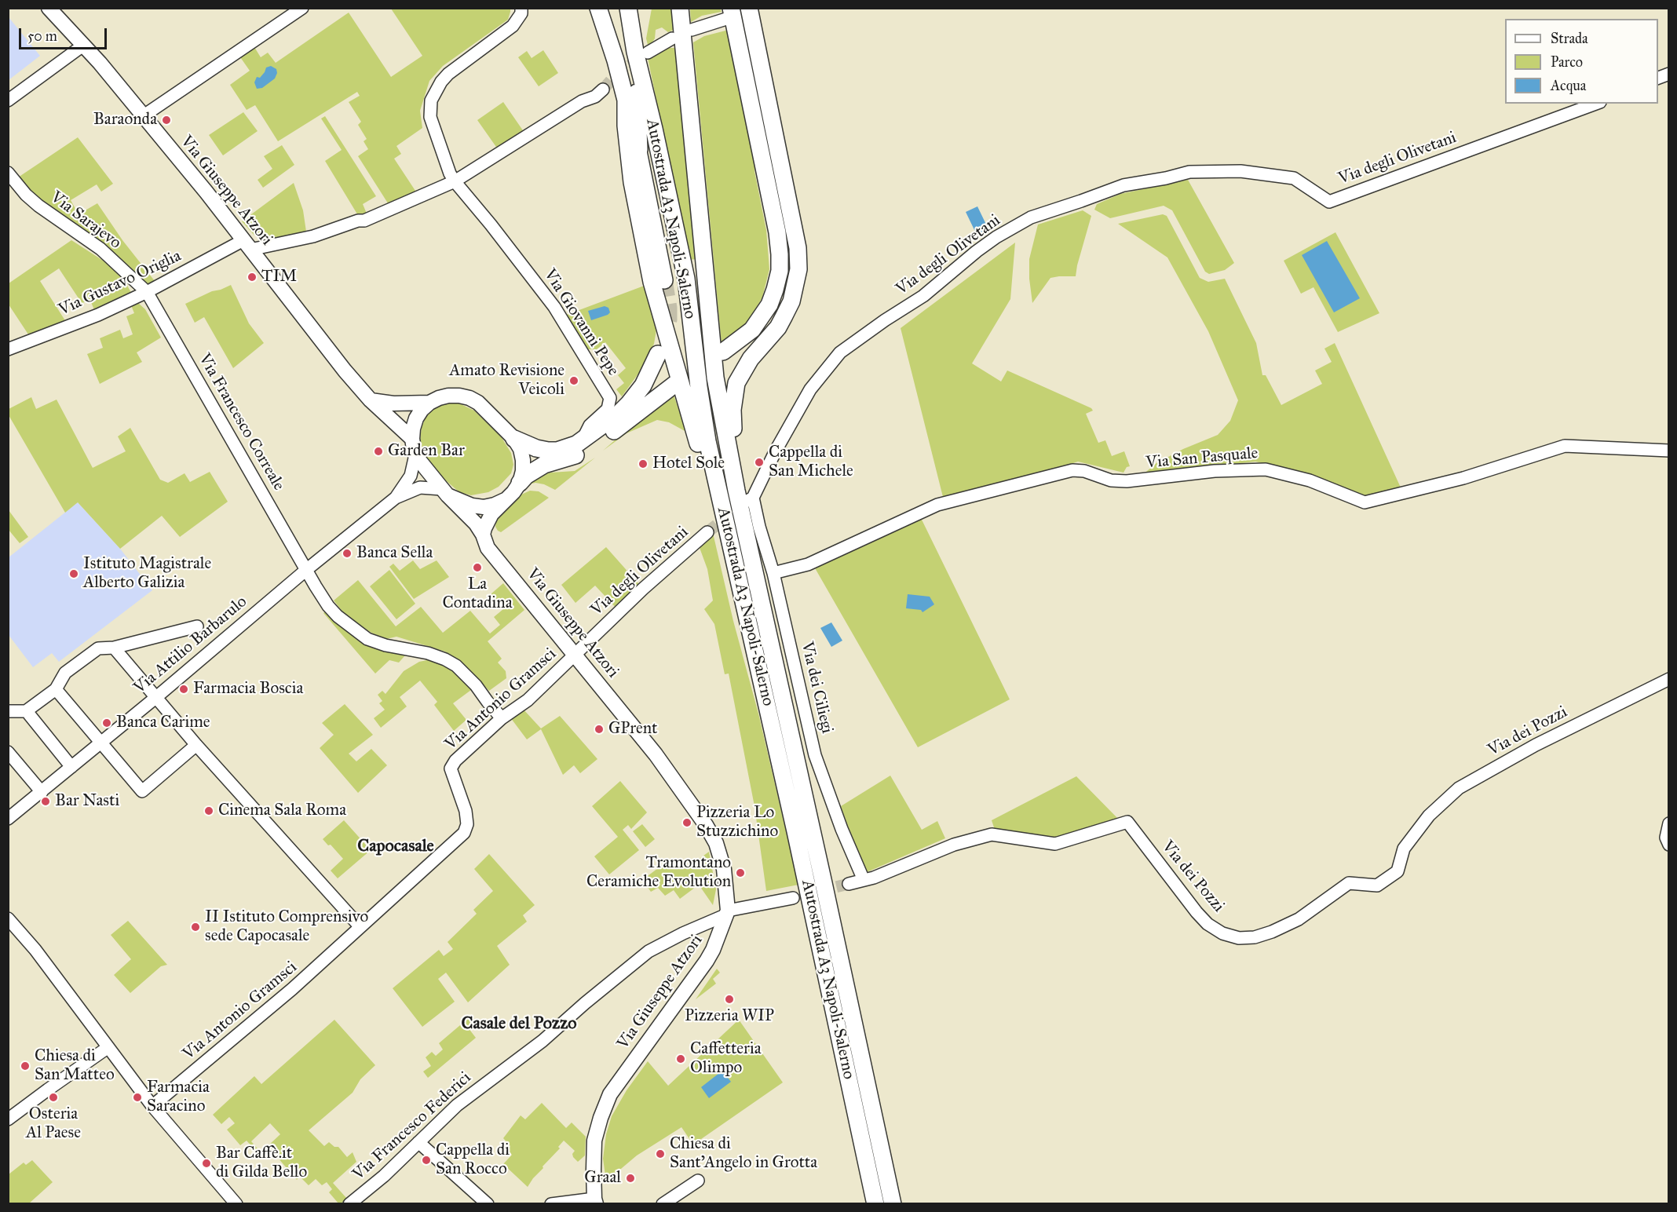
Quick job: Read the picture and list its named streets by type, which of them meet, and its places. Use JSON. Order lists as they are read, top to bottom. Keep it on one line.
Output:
{"streets":{"highway":["Autostrada A3 Napoli-Salerno"],"main road":["Via Giuseppe Atzori"],"street":["Via degli Olivetani","Via Sarajevo","Via Gustavo Origlia","Via Giovanni Pepe","Via Francesco Correale","Via San Pasquale","Via Attilio Barbarulo","Via dei Ciliegi","Via Antonio Gramsci","Via dei Pozzi","Via Francesco Federici"]},"crossings":[["Via degli Olivetani","Via Giuseppe Atzori"],["Via degli Olivetani","Autostrada A3 Napoli-Salerno"],["Via degli Olivetani","Via dei Ciliegi"],["Via degli Olivetani","Via Antonio Gramsci"],["Via Giuseppe Atzori","Via Gustavo Origlia"],["Via Giuseppe Atzori","Via Attilio Barbarulo"],["Via Giuseppe Atzori","Via Antonio Gramsci"],["Via Giuseppe Atzori","Via Francesco Federici"],["Autostrada A3 Napoli-Salerno","Via dei Ciliegi"],["Via Sarajevo","Via Gustavo Origlia"],["Via Sarajevo","Via Francesco Correale"],["Via Gustavo Origlia","Via Giovanni Pepe"],["Via Gustavo Origlia","Via Francesco Correale"],["Via Francesco Correale","Via Attilio Barbarulo"],["Via Francesco Correale","Via Antonio Gramsci"],["Via San Pasquale","Via dei Ciliegi"],["Via dei Ciliegi","Via dei Pozzi"]],"districts":["Capocasale","Casale del Pozzo"],"places":["Baraonda","TIM","Amato Revisione Veicoli","Garden Bar","Cappella di San Michele","Hotel Sole","Banca Sella","La Contadina","Istituto Magistrale Alberto Galizia","Farmacia Boscia","Banca Carime","GPrent","Bar Nasti","Cinema Sala Roma","Pizzeria Lo Stuzzichino","Tramontano Ceramiche Evolution","II Istituto Comprensivo sede Capocasale","Pizzeria WIP","Caffetteria Olimpo","Chiesa di San Matteo","Osteria Al Paese","Farmacia Saracino","Chiesa di Sant'Angelo in Grotta","Cappella di San Rocco","Bar Caffè.it di Gilda Bello","Graal"],"legend":["Strada","Parco","Acqua"],"scale_bar":"50 m"}
